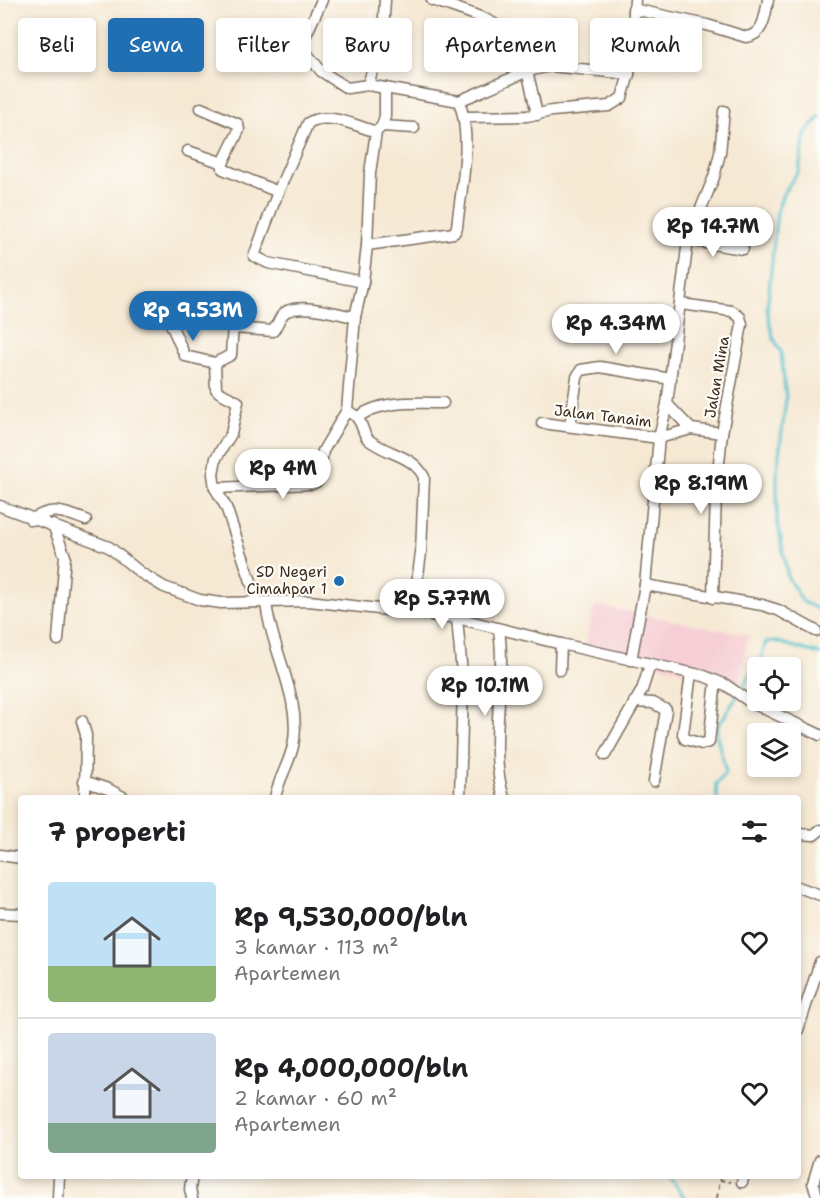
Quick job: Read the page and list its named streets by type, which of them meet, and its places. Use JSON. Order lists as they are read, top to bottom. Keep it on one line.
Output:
{"streets":{"street":["Jalan Mina","Jalan Tanaim"]},"places":["SD Negeri Cimahpar 1"],"page":{"chip":["Beli","Sewa","Filter","Baru","Apartemen","Rumah"],"price":["Rp 14.7M","Rp 9.53M","Rp 4.34M","Rp 4M","Rp 8.19M","Rp 5.77M","Rp 10.1M"],"heading":"7 properti","list":[{"name":"Rp 9,530,000/bln","note":"3 kamar · 113 m² · Apartemen"},{"name":"Rp 4,000,000/bln","note":"2 kamar · 60 m² · Apartemen"}]}}
